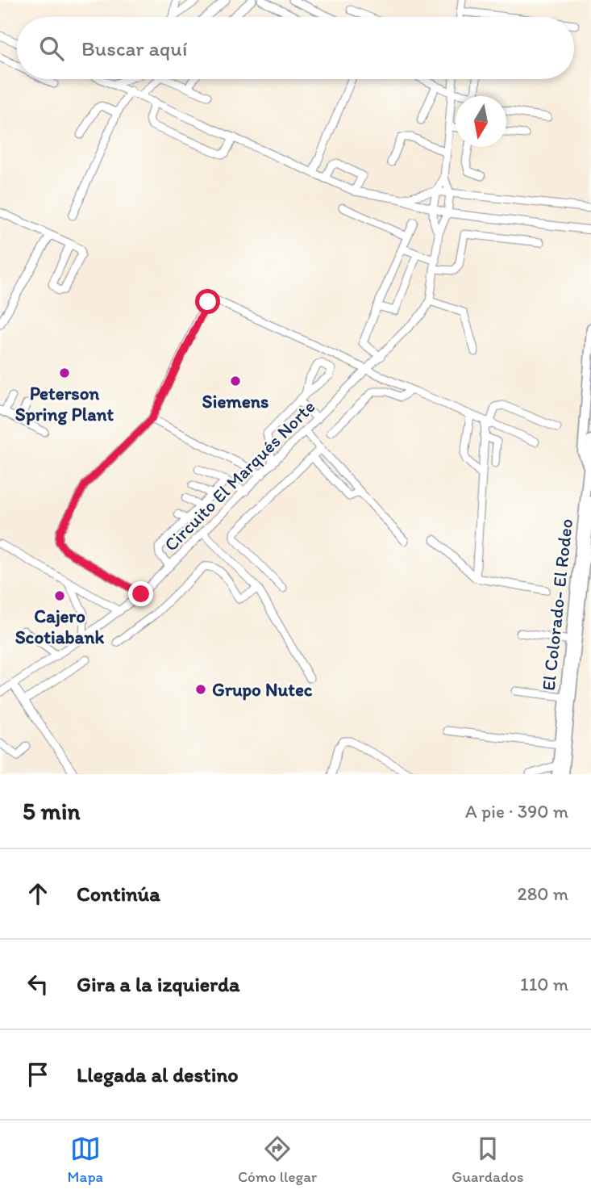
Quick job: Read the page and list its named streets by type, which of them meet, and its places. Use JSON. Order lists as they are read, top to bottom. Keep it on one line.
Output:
{"streets":{"main road":["El Colorado- El Rodeo"],"street":["Circuito El Marqués Norte"]},"places":["Peterson Spring Plant","Siemens","Cajero Scotiabank","Grupo Nutec"],"north":"bottom","page":{"search":"Buscar aquí","heading":["5 min","A pie · 390 m"],"list":[["Continúa","280 m"],["Gira a la izquierda","110 m"],"Llegada al destino"],"nav":["Mapa","Cómo llegar","Guardados"]}}
